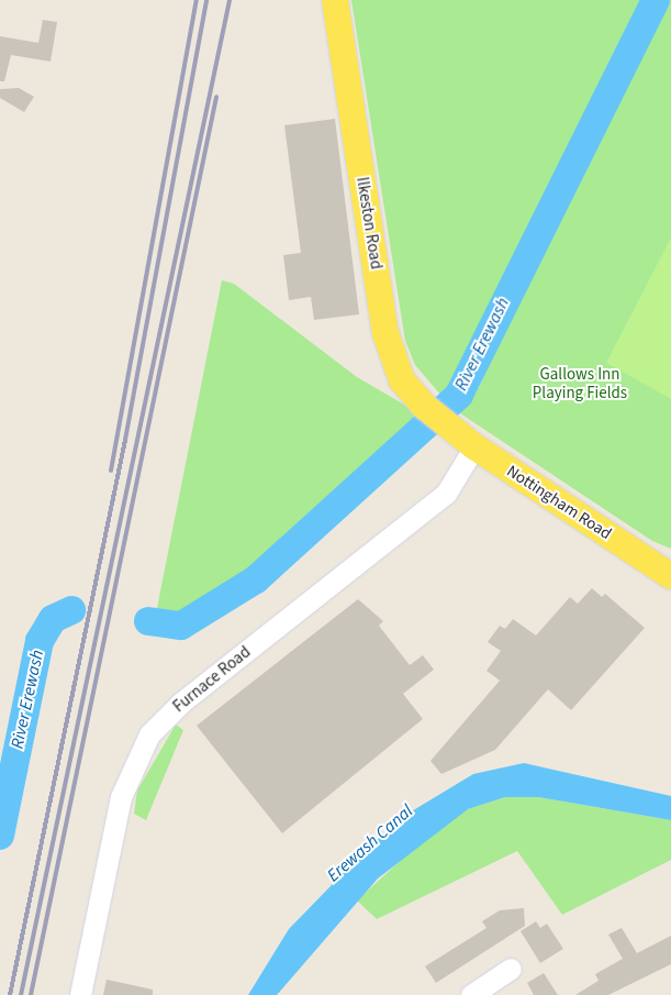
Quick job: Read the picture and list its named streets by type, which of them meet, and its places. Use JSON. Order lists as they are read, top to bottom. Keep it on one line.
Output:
{"streets":{"main road":["Ilkeston Road","Nottingham Road"],"street":["Furnace Road"]},"crossings":[["Ilkeston Road","Nottingham Road"],["Nottingham Road","Furnace Road"]],"water":["River Erewash","Erewash Canal"],"parks":["Gallows Inn Playing Fields"]}
